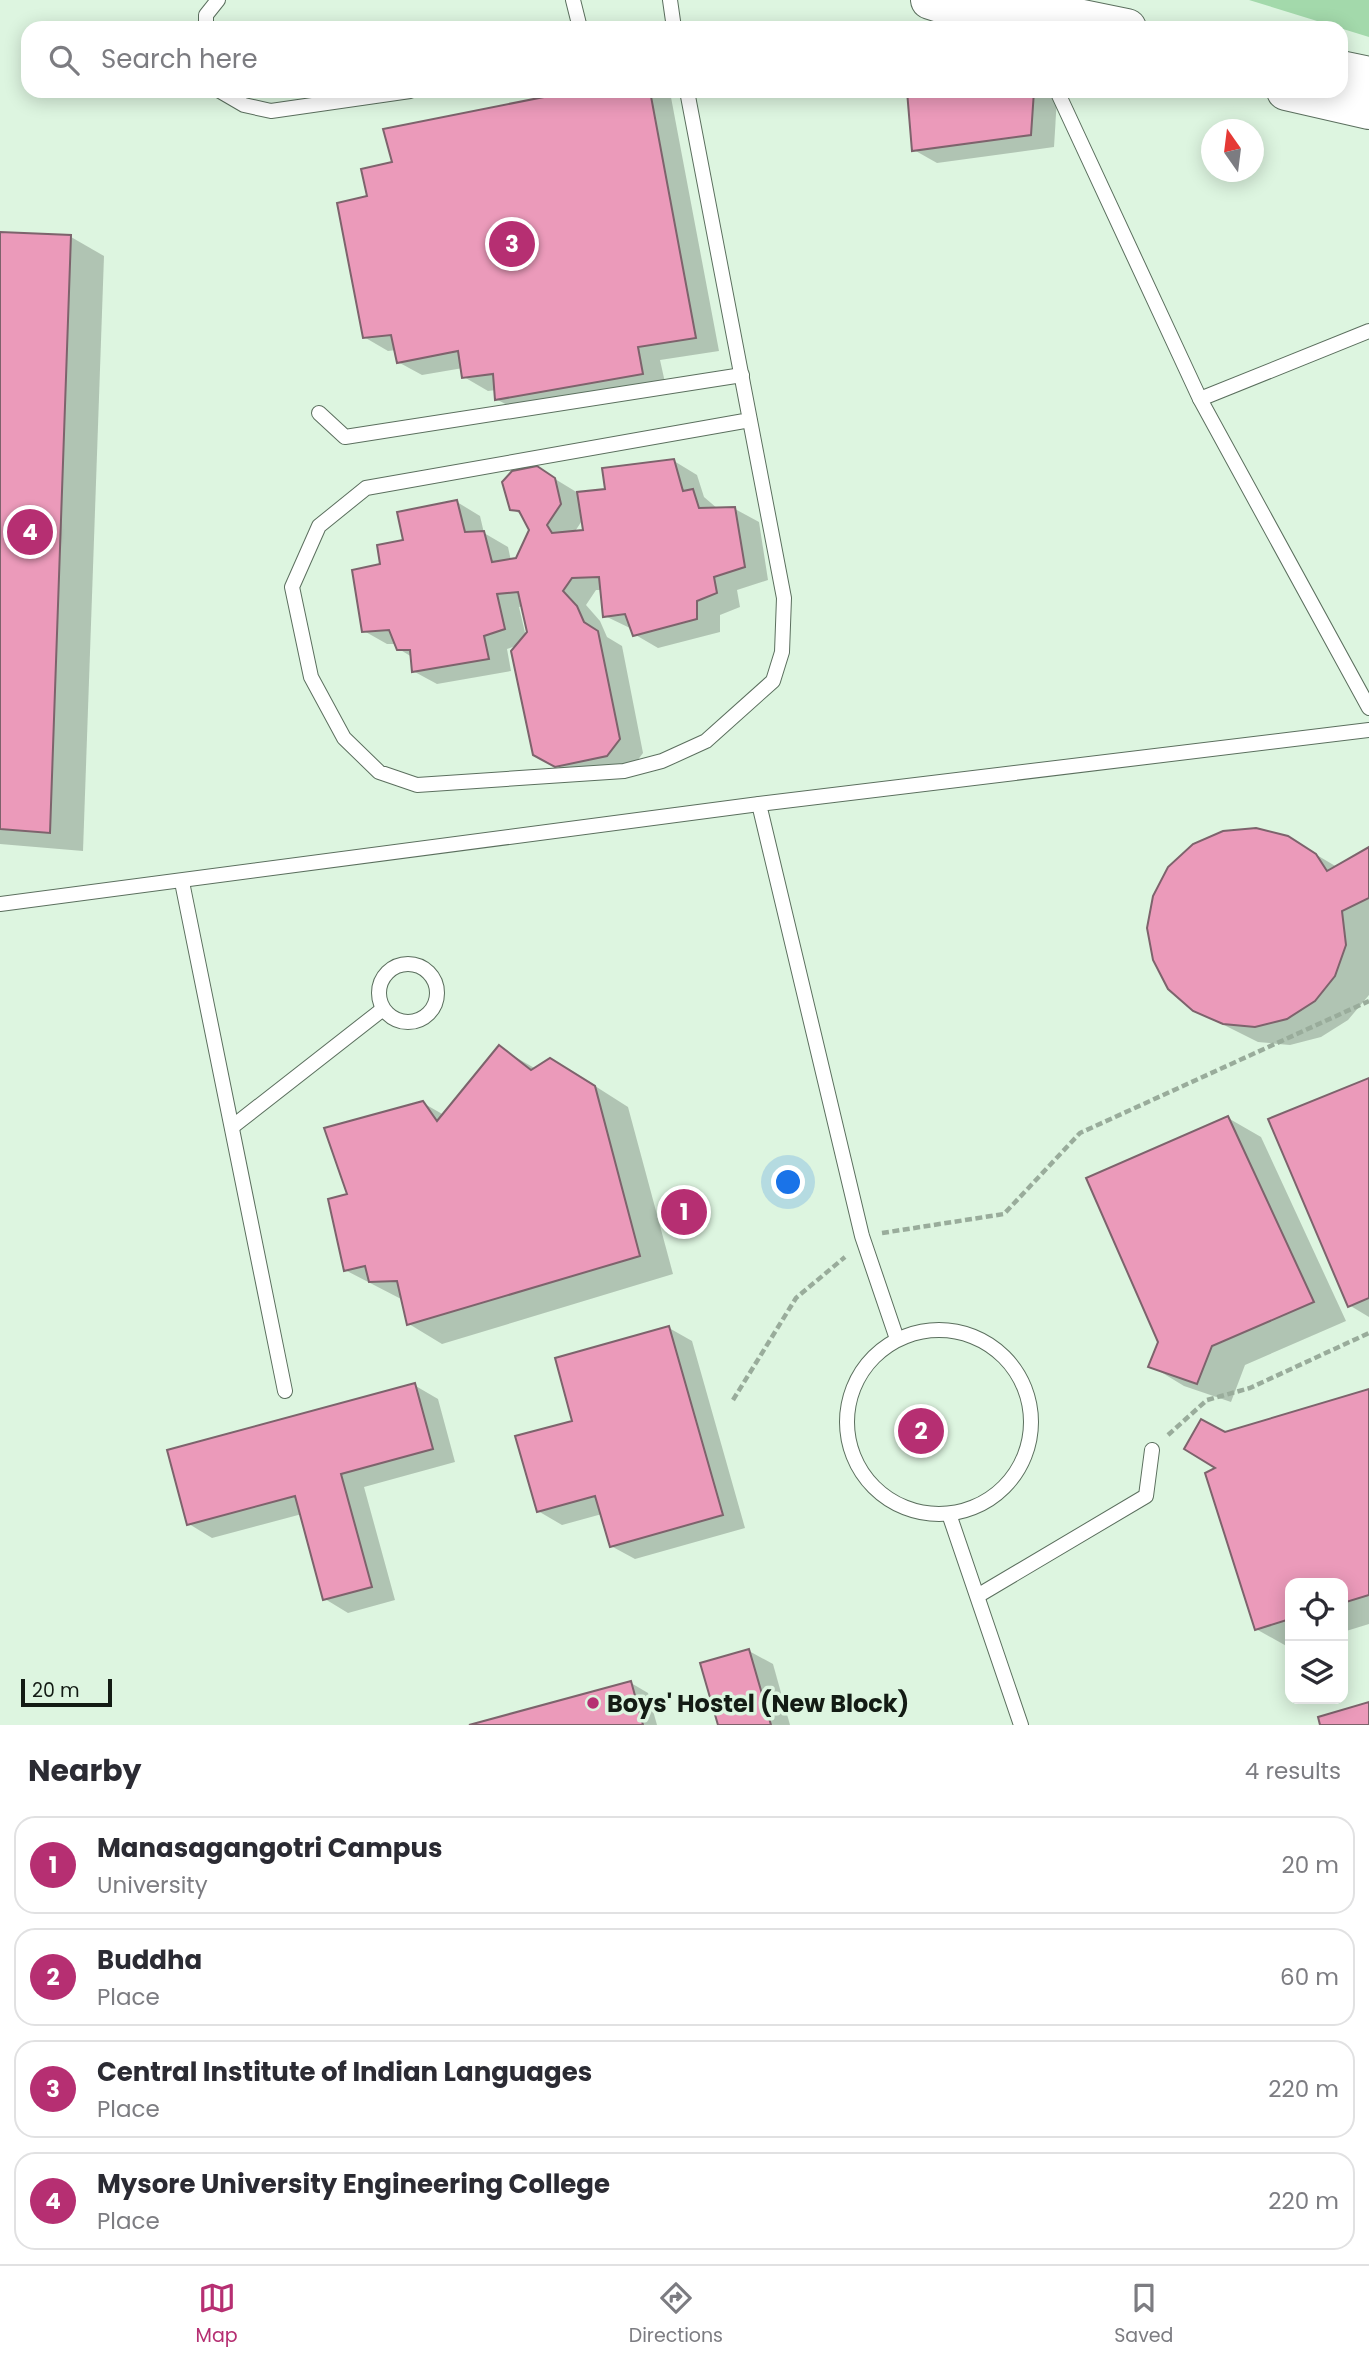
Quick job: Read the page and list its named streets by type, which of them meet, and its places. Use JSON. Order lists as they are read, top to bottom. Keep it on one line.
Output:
{"places":["Boys' Hostel (New Block)"],"scale_bar":"20 m","north":"top","page":{"search":"Search here","pins":["3","4","1","2"],"scale":"20 m","heading":["Nearby","4 results"],"list":[{"mark":"1","name":"Manasagangotri Campus","note":"University","value":"20 m"},{"mark":"2","name":"Buddha","note":"Place","value":"60 m"},{"mark":"3","name":"Central Institute of Indian Languages","note":"Place","value":"220 m"},{"mark":"4","name":"Mysore University Engineering College","note":"Place","value":"220 m"}],"nav":["Map","Directions","Saved"]}}
